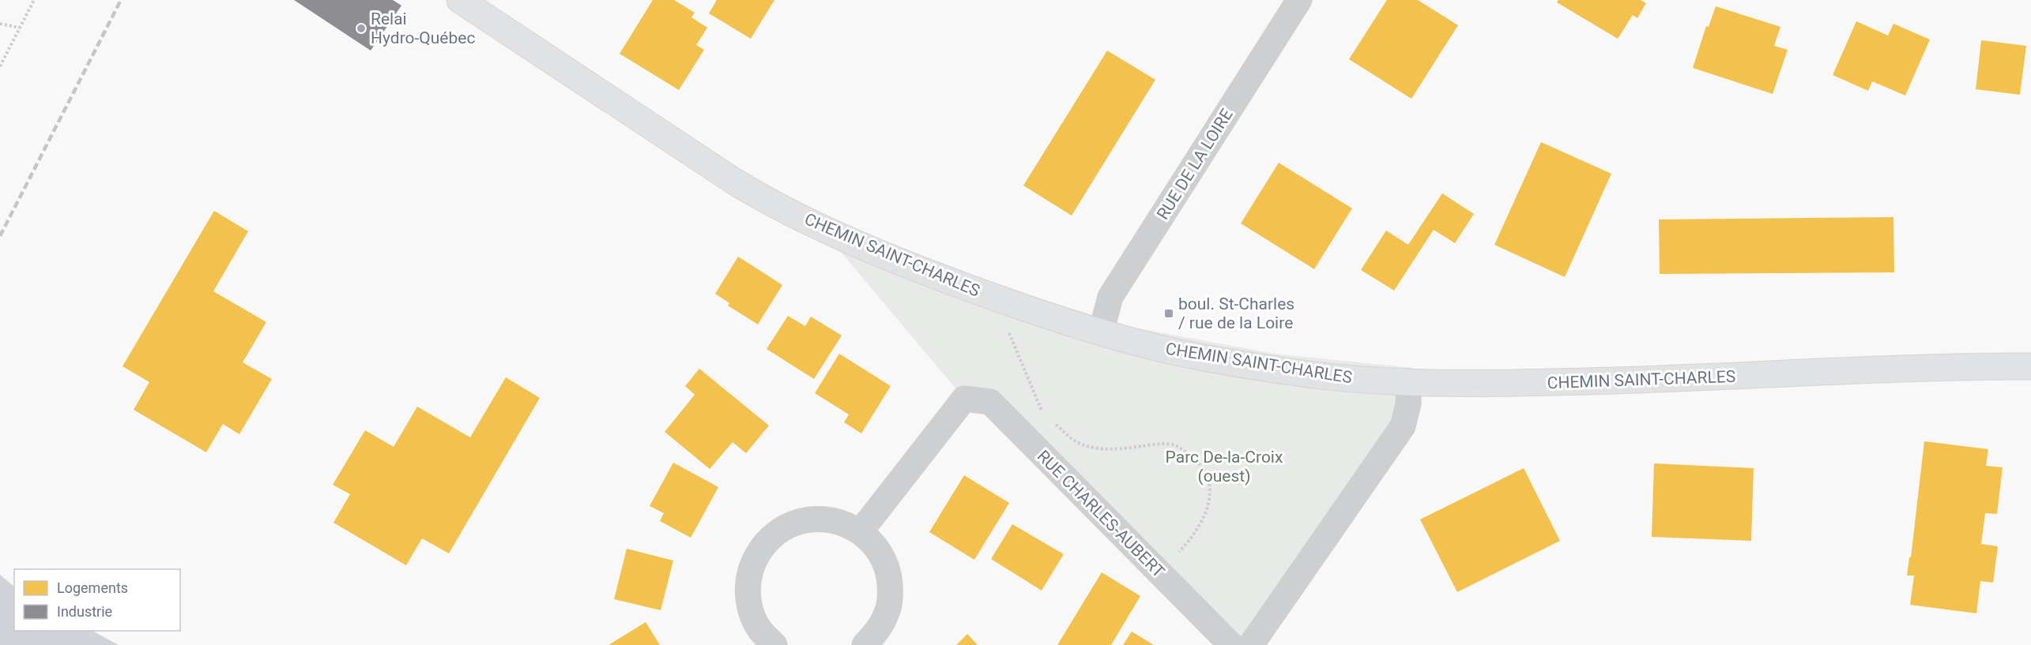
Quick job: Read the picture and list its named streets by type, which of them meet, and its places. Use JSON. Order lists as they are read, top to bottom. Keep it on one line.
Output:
{"streets":{"main road":["CHEMIN SAINT-CHARLES"],"street":["RUE DE LA LOIRE","RUE CHARLES-AUBERT"]},"crossings":[["RUE DE LA LOIRE","CHEMIN SAINT-CHARLES"]],"parks":["Parc De-la-Croix (ouest)"],"places":{"other":["Relai Hydro-Québec"],"transit":["boul. St-Charles / rue de la Loire"]},"legend":["Logements","Industrie"]}
